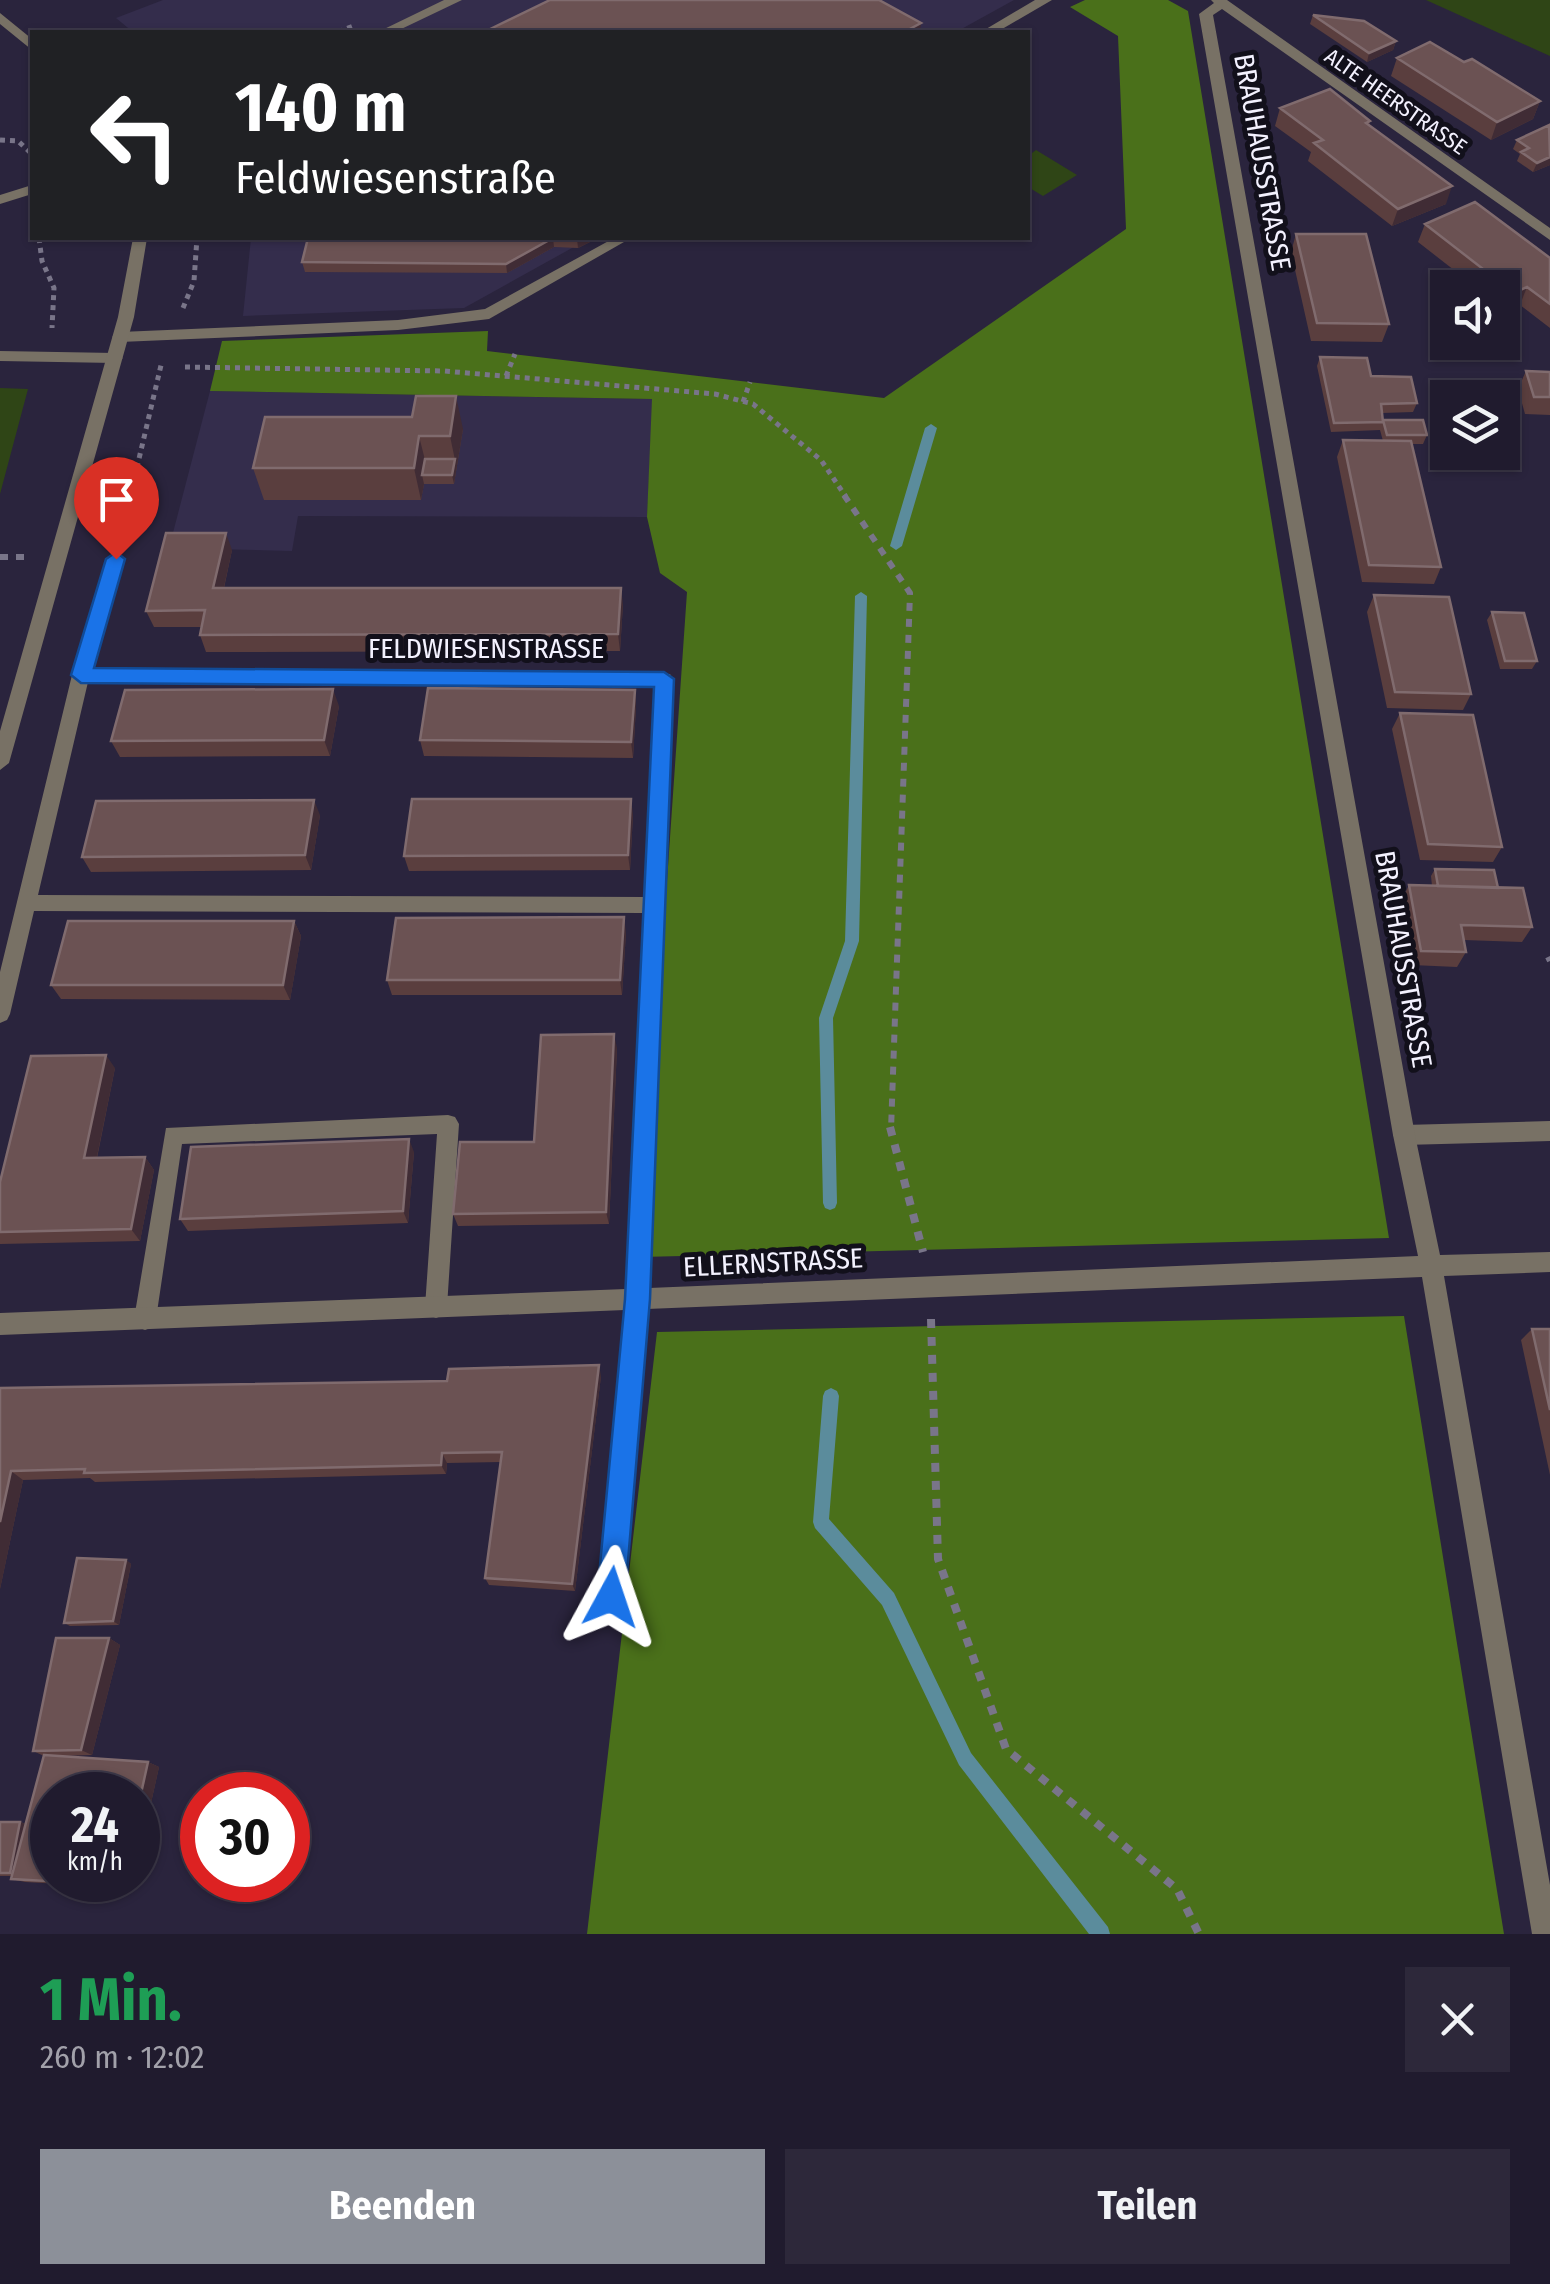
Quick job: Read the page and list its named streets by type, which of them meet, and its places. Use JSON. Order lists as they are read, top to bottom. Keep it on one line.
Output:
{"streets":{"street":["ALTE HEERSTRASSE","BRAUHAUSSTRASSE","FELDWIESENSTRASSE","ELLERNSTRASSE"]},"crossings":[["ALTE HEERSTRASSE","BRAUHAUSSTRASSE"],["BRAUHAUSSTRASSE","ELLERNSTRASSE"],["FELDWIESENSTRASSE","ELLERNSTRASSE"]],"page":{"turn":["140 m","Feldwiesenstraße"],"speed":"24 km/h","limit":"30","heading":["1 Min.","260 m · 12:02"],"buttons":["Beenden","Teilen"]}}
